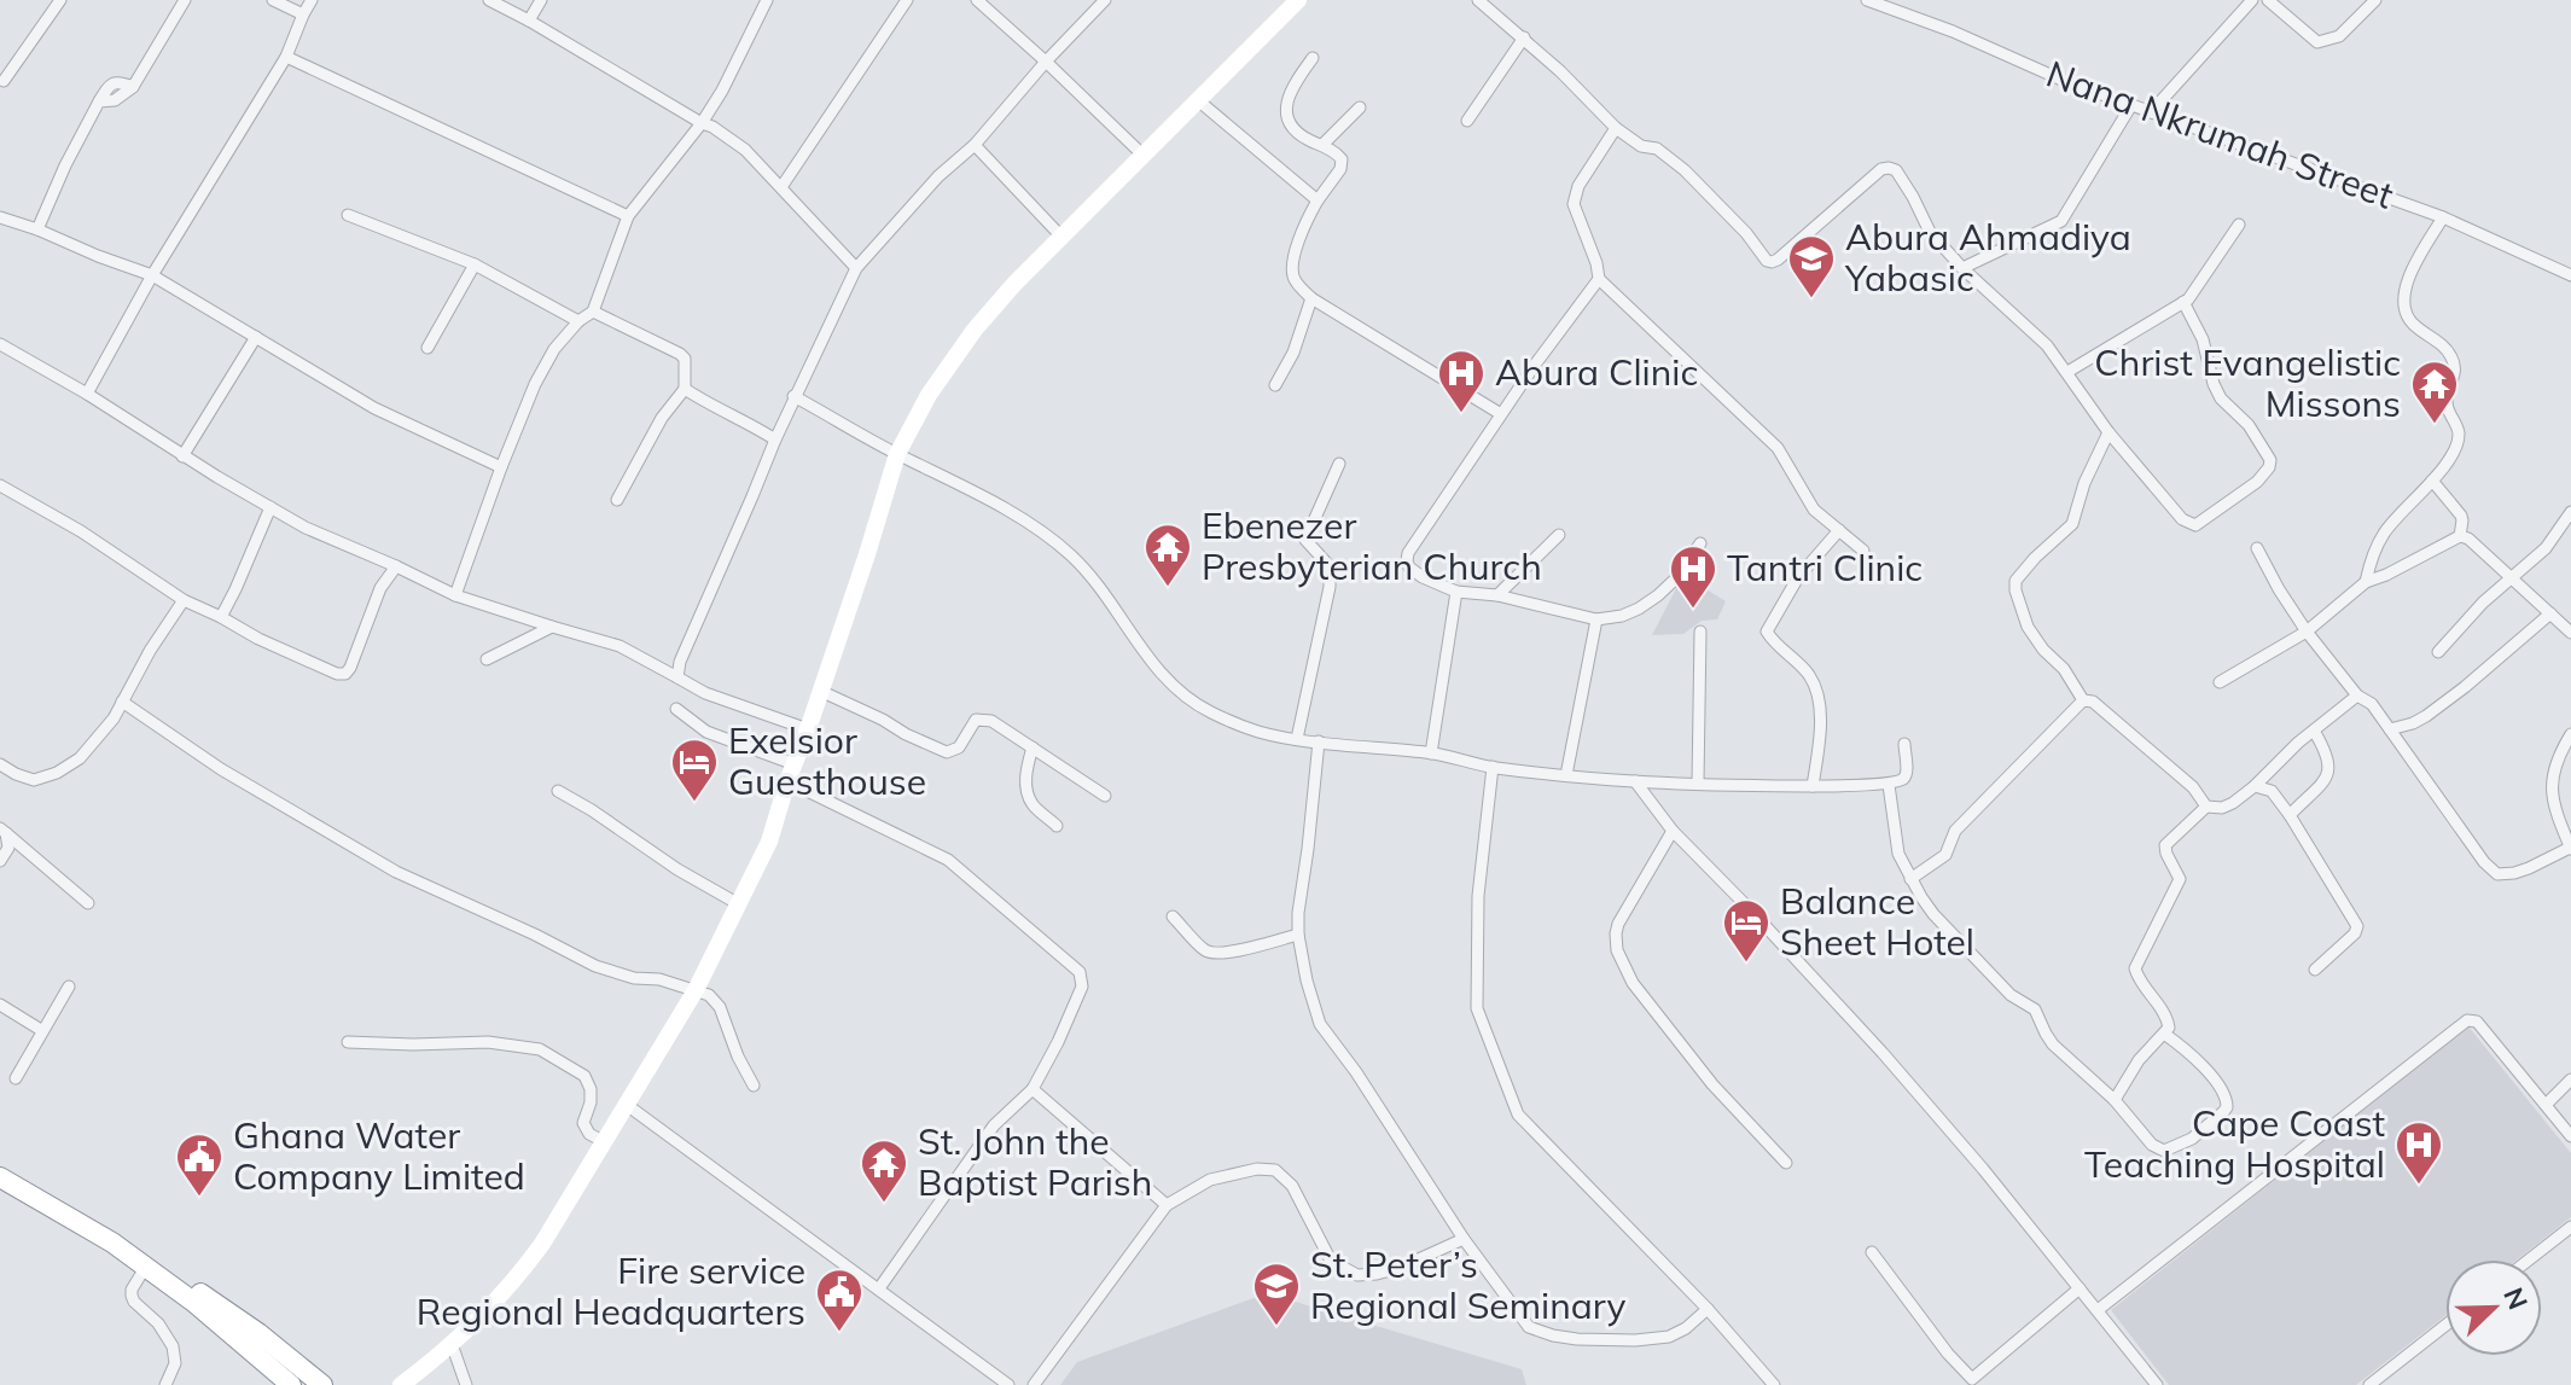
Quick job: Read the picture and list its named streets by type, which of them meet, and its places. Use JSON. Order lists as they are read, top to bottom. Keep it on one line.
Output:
{"streets":{"street":["Nana Nkrumah Street"]},"places":{"school or university":["Abura Ahmadiya Yabasic","St. Peter’s Regional Seminary"],"hospital":["Abura Clinic","Tantri Clinic","Cape Coast Teaching Hospital"],"temple":["Christ Evangelistic Missons","Ebenezer Presbyterian Church","St. John the Baptist Parish"],"hotel":["Exelsior Guesthouse","Balance Sheet Hotel"],"public building":["Ghana Water Company Limited","Fire service Regional Headquarters"]},"north":"top right"}
